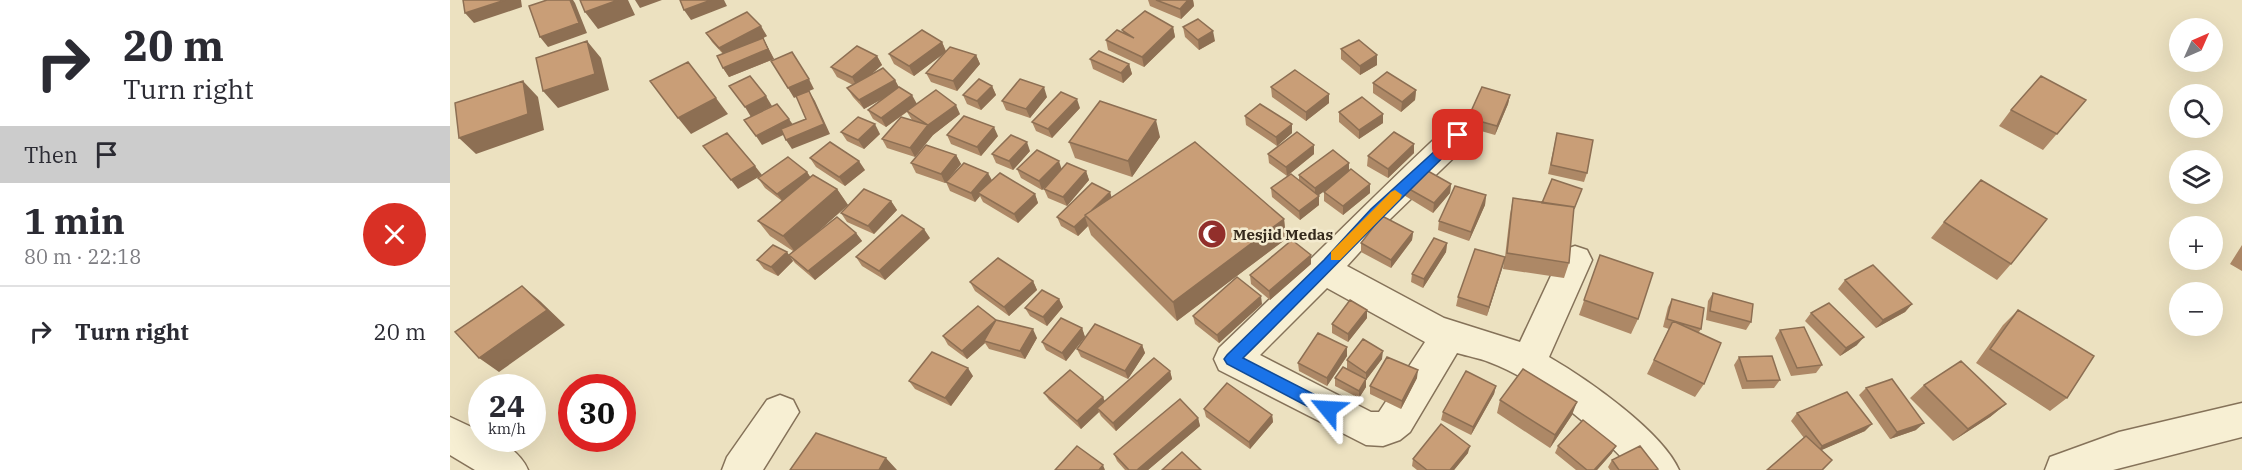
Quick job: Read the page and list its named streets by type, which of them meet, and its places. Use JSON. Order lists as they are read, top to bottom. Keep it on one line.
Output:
{"places":{"mosque":["Mesjid Medas"]},"north":"top right","page":{"turn":["20 m","Turn right"],"map_buttons":["+","−"],"then":"Then","heading":["1 min","80 m · 22:18"],"list":[{"name":"Turn right","value":"20 m"}],"speed":"24 km/h","limit":"30"}}
